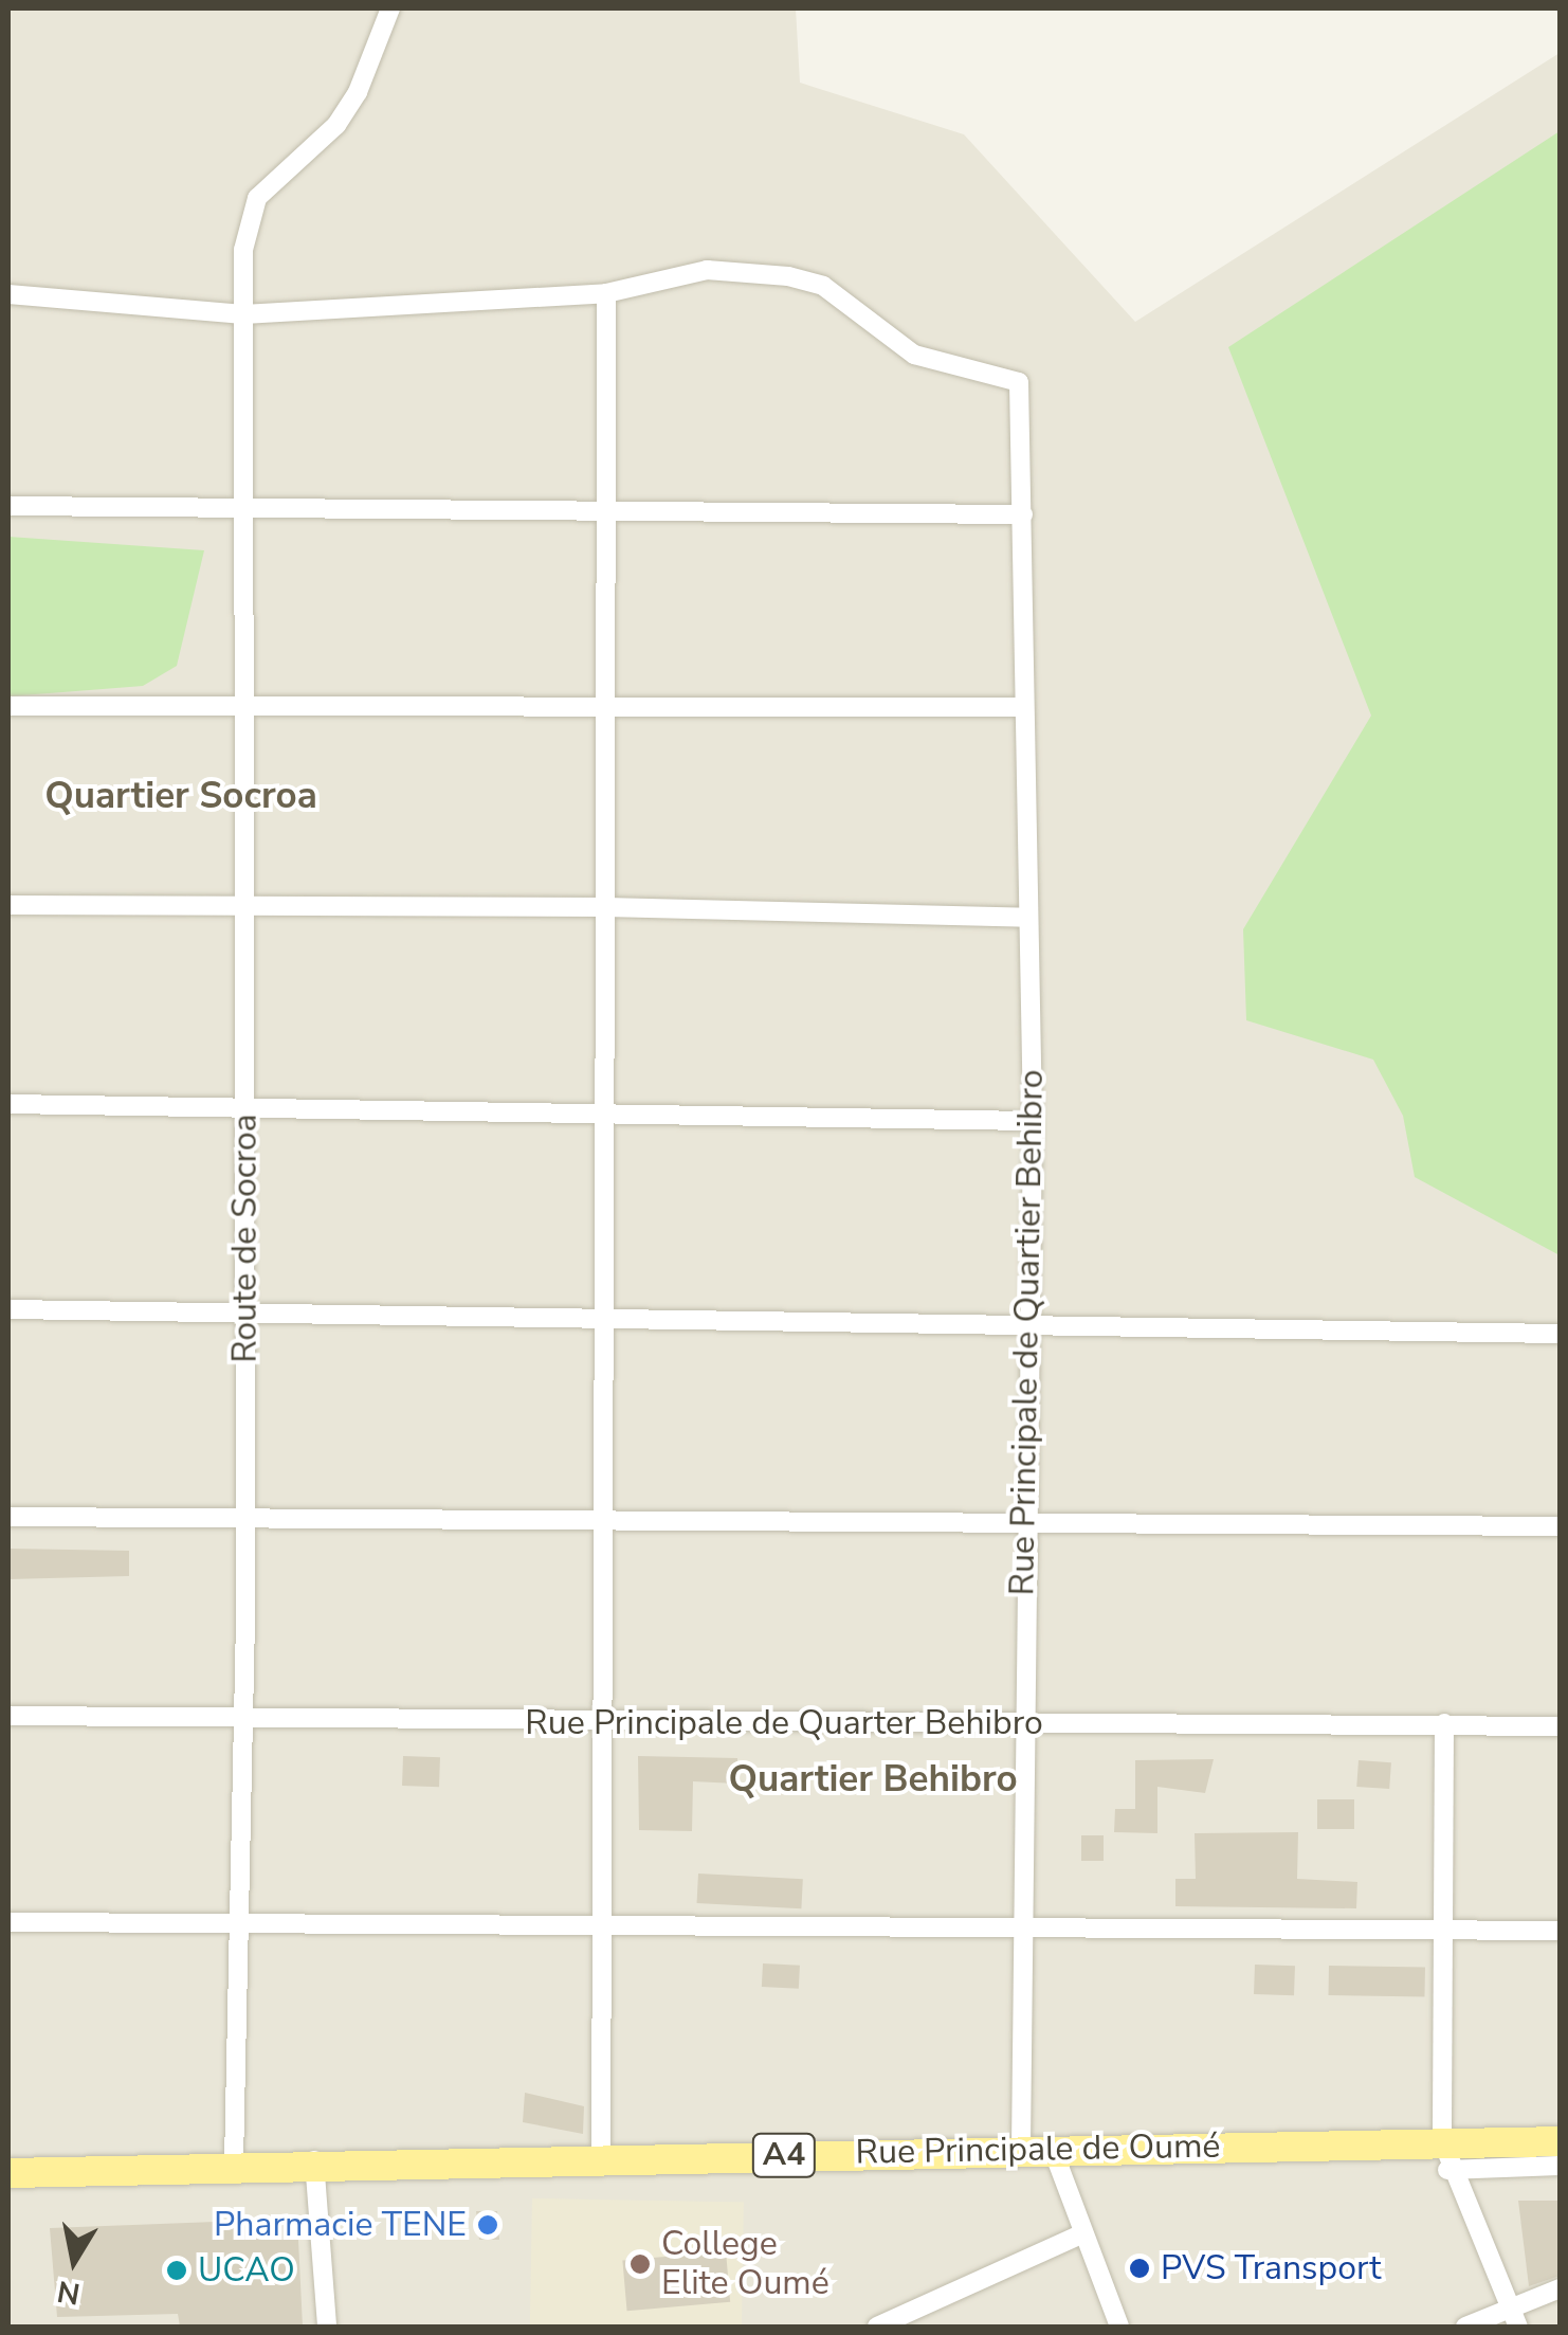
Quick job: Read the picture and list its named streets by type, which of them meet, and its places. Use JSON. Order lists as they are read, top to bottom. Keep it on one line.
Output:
{"streets":{"main road":["Rue Principale de Oumé","A4"],"street":["Route de Socroa","Rue Principale de Quartier Behibro","Rue Principale de Quarter Behibro"]},"crossings":[["Route de Socroa","Rue Principale de Quarter Behibro"],["Route de Socroa","Rue Principale de Oumé"],["Rue Principale de Quartier Behibro","Rue Principale de Quarter Behibro"],["Rue Principale de Quartier Behibro","Rue Principale de Oumé"]],"districts":["Quartier Socroa","Quartier Behibro"],"places":["Pharmacie TENE","College Elite Oumé","PVS Transport","UCAO"],"north":"bottom"}
